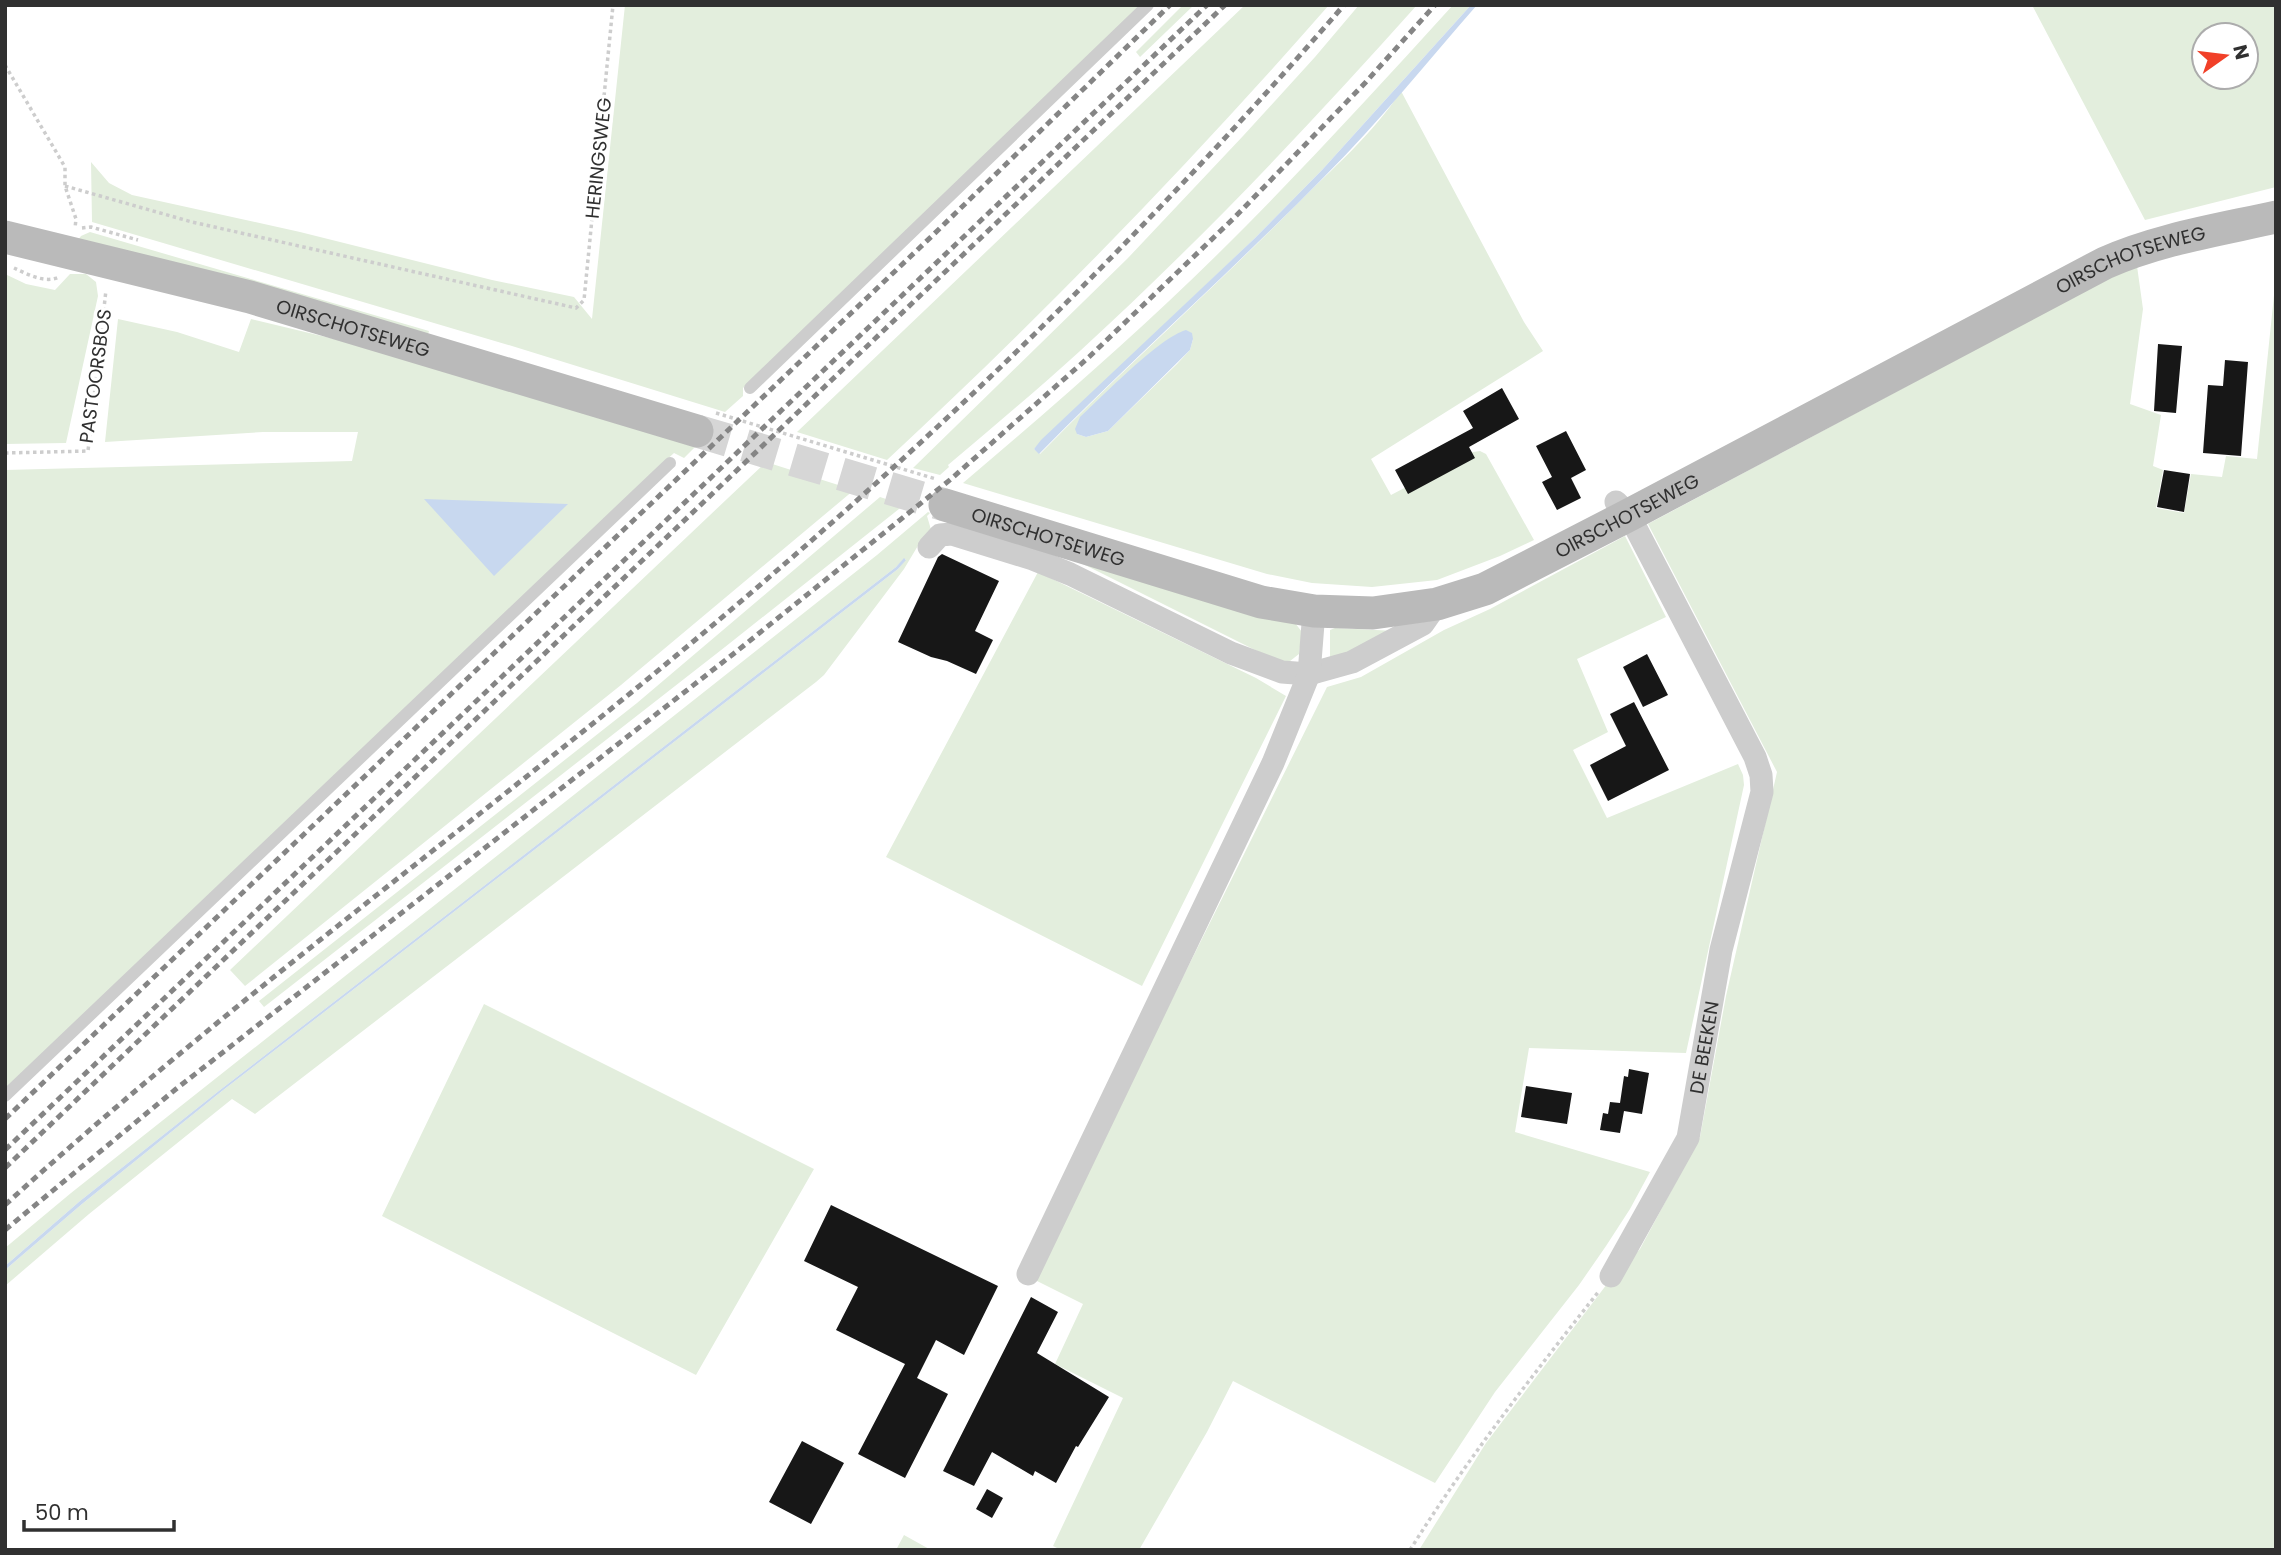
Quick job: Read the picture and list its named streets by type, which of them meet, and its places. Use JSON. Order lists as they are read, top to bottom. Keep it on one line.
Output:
{"streets":{"street":["OIRSCHOTSEWEG","DE BEEKEN"],"path":["HERINGSWEG","PASTOORSBOS"]},"crossings":[["OIRSCHOTSEWEG","PASTOORSBOS"],["OIRSCHOTSEWEG","DE BEEKEN"]],"scale_bar":"50 m","north":"right"}
